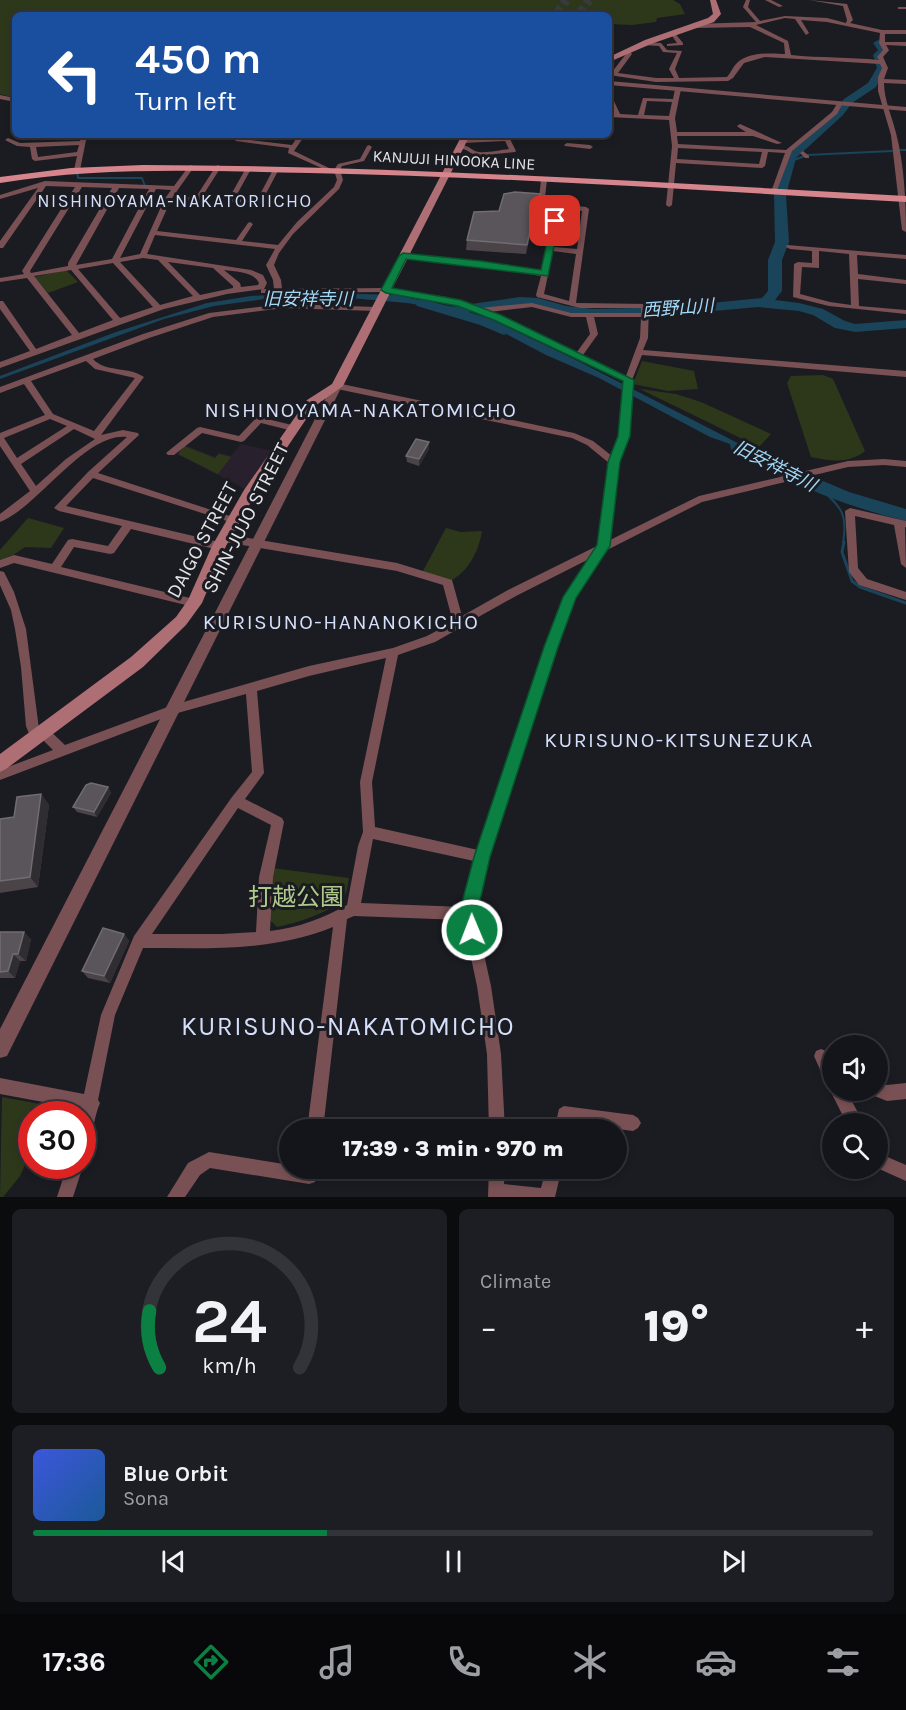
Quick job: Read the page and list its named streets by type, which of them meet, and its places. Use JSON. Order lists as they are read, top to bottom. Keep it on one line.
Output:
{"streets":{"main road":["KANJUJI HINOOKA LINE","SHIN-JUJO STREET","DAIGO STREET"]},"crossings":[["KANJUJI HINOOKA LINE","SHIN-JUJO STREET"],["SHIN-JUJO STREET","DAIGO STREET"]],"districts":["NISHINOYAMA-NAKATORIICHO","NISHINOYAMA-NAKATOMICHO","KURISUNO-HANANOKICHO","KURISUNO-KITSUNEZUKA","KURISUNO-NAKATOMICHO"],"water":["旧安祥寺川","西野山川"],"parks":["打越公園"],"page":{"turn":["450 m","Turn left"],"limit":"30","trip":"17:39 · 3 min · 970 m","tile":"Climate","heat":["−","19°","+"],"song":["Blue Orbit","Sona"],"tabs":"17:36","gauge":["24","km/h"]}}
